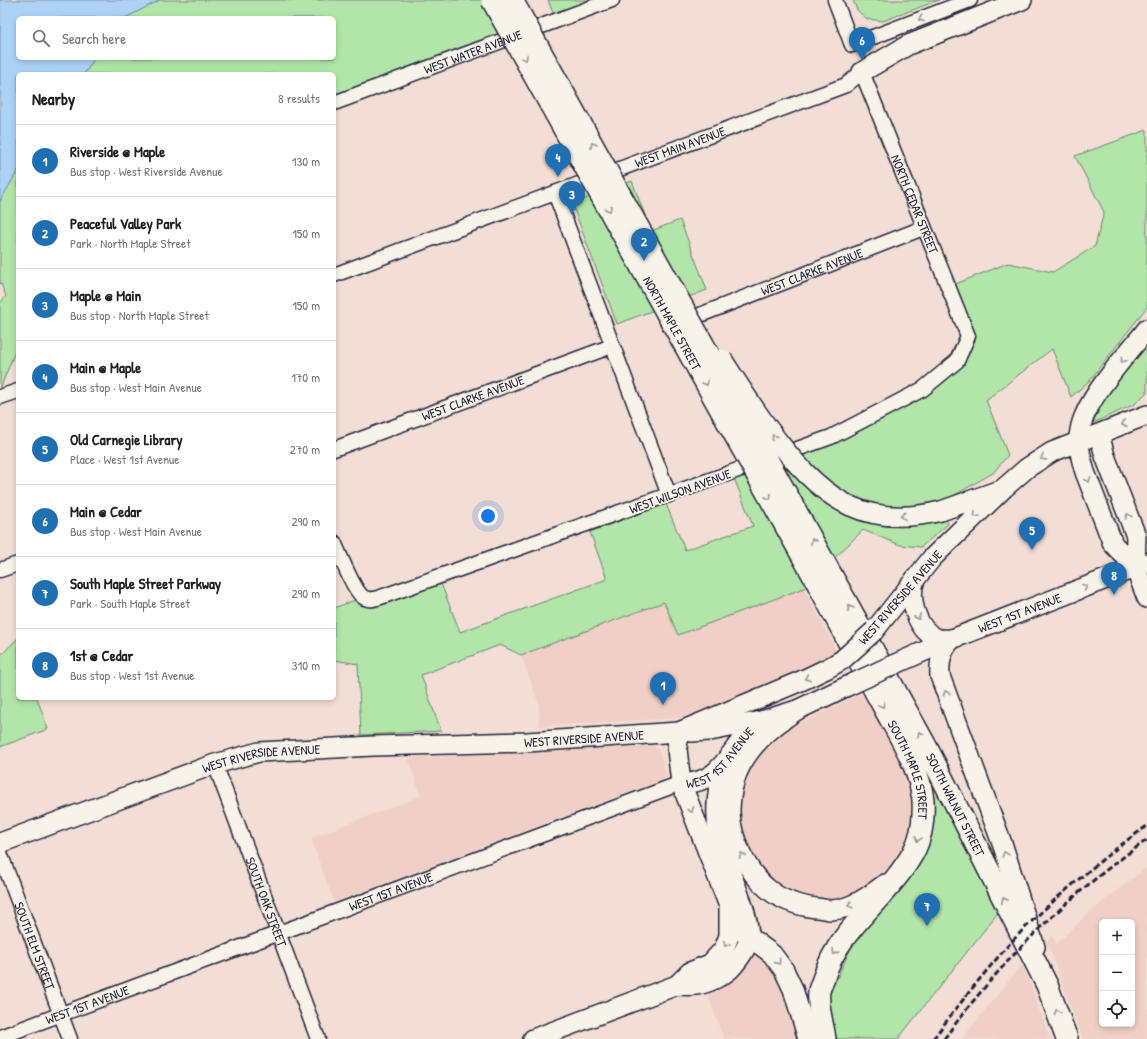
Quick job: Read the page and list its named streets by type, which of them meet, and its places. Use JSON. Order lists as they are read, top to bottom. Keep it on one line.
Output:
{"streets":{"main road":["WEST MAIN AVENUE","NORTH MAPLE STREET","WEST RIVERSIDE AVENUE","WEST 1ST AVENUE","SOUTH MAPLE STREET","SOUTH WALNUT STREET"],"street":["WEST WATER AVENUE","NORTH CEDAR STREET","WEST CLARKE AVENUE","WEST WILSON AVENUE","SOUTH OAK STREET","SOUTH ELM STREET"]},"crossings":[["WEST MAIN AVENUE","NORTH CEDAR STREET"],["NORTH CEDAR STREET","WEST CLARKE AVENUE"],["NORTH CEDAR STREET","WEST WILSON AVENUE"],["NORTH MAPLE STREET","SOUTH MAPLE STREET"],["NORTH MAPLE STREET","SOUTH WALNUT STREET"],["WEST RIVERSIDE AVENUE","WEST 1ST AVENUE"],["WEST RIVERSIDE AVENUE","SOUTH OAK STREET"],["WEST 1ST AVENUE","SOUTH OAK STREET"],["WEST 1ST AVENUE","SOUTH ELM STREET"],["SOUTH MAPLE STREET","SOUTH WALNUT STREET"]],"one_way":["WEST RIVERSIDE AVENUE"],"page":{"search":"Search here","pins":["6","4","3","2","5","8","1","7"],"heading":["Nearby","8 results"],"list":[{"mark":"1","name":"Riverside @ Maple","note":"Bus stop · West Riverside Avenue","value":"130 m"},{"mark":"2","name":"Peaceful Valley Park","note":"Park · North Maple Street","value":"150 m"},{"mark":"3","name":"Maple @ Main","note":"Bus stop · North Maple Street","value":"150 m"},{"mark":"4","name":"Main @ Maple","note":"Bus stop · West Main Avenue","value":"170 m"},{"mark":"5","name":"Old Carnegie Library","note":"Place · West 1st Avenue","value":"270 m"},{"mark":"6","name":"Main @ Cedar","note":"Bus stop · West Main Avenue","value":"290 m"},{"mark":"7","name":"South Maple Street Parkway","note":"Park · South Maple Street","value":"290 m"},{"mark":"8","name":"1st @ Cedar","note":"Bus stop · West 1st Avenue","value":"310 m"}],"map_buttons":["+","−"]}}
